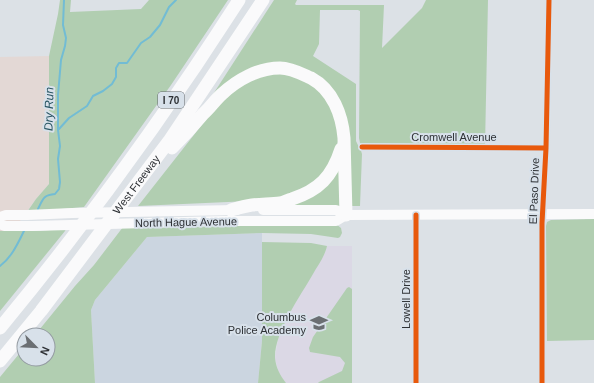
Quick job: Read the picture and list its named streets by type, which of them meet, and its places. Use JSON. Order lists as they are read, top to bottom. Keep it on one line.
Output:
{"streets":{"highway":["I 70","West Freeway"],"main road":["North Hague Avenue"],"street":["Cromwell Avenue","El Paso Drive","Lowell Drive"]},"crossings":[["Cromwell Avenue","El Paso Drive"],["El Paso Drive","North Hague Avenue"],["North Hague Avenue","Lowell Drive"]],"water":["Dry Run"],"places":{"school or university":["Columbus Police Academy"]},"north":"bottom right"}
